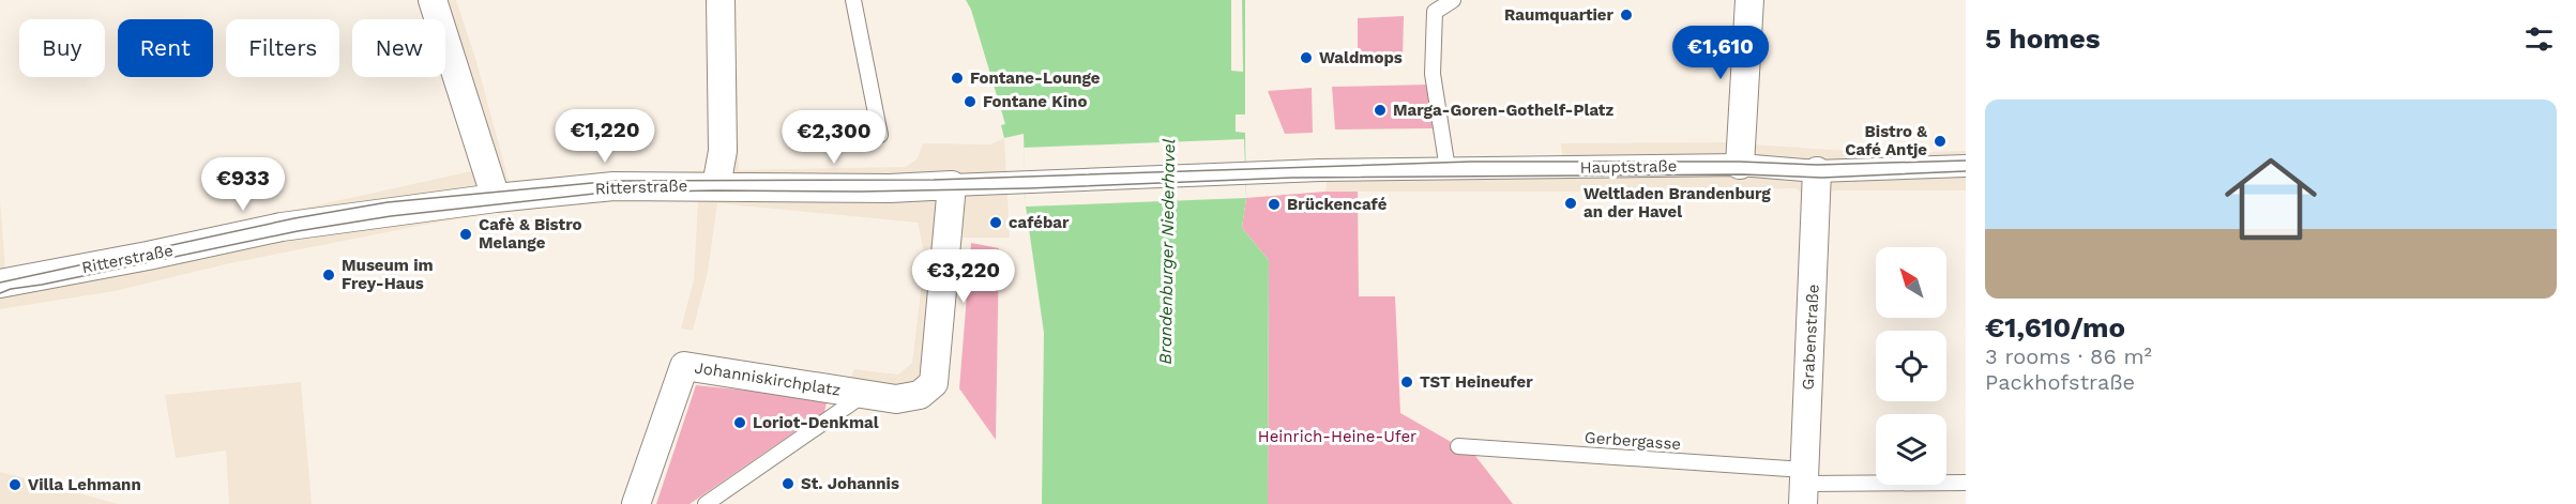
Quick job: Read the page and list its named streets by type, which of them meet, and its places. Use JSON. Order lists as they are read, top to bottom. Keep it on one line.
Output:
{"streets":{"street":["Hauptstraße","Ritterstraße","Grabenstraße","Johanniskirchplatz"],"lane":["Gerbergasse"]},"crossings":[["Hauptstraße","Ritterstraße"],["Hauptstraße","Grabenstraße"],["Ritterstraße","Johanniskirchplatz"],["Grabenstraße","Gerbergasse"]],"water":["Brandenburger Niederhavel"],"parks":["Heinrich-Heine-Ufer"],"places":["Raumquartier","Waldmops","Fontane-Lounge","Fontane Kino","Marga-Goren-Gothelf-Platz","Bistro & Café Antje","Weltladen Brandenburg an der Havel","Brückencafé","cafébar","Cafè & Bistro Melange","Museum im Frey-Haus","TST Heineufer","Loriot-Denkmal","St. Johannis","Villa Lehmann"],"north":"top left","page":{"heading":"5 homes","chip":["Buy","Rent","Filters","New"],"price":["€1,610","€1,220","€2,300","€933","€3,220"],"list":[{"name":"€1,610/mo","note":"3 rooms · 86 m² · Packhofstraße"}]}}
